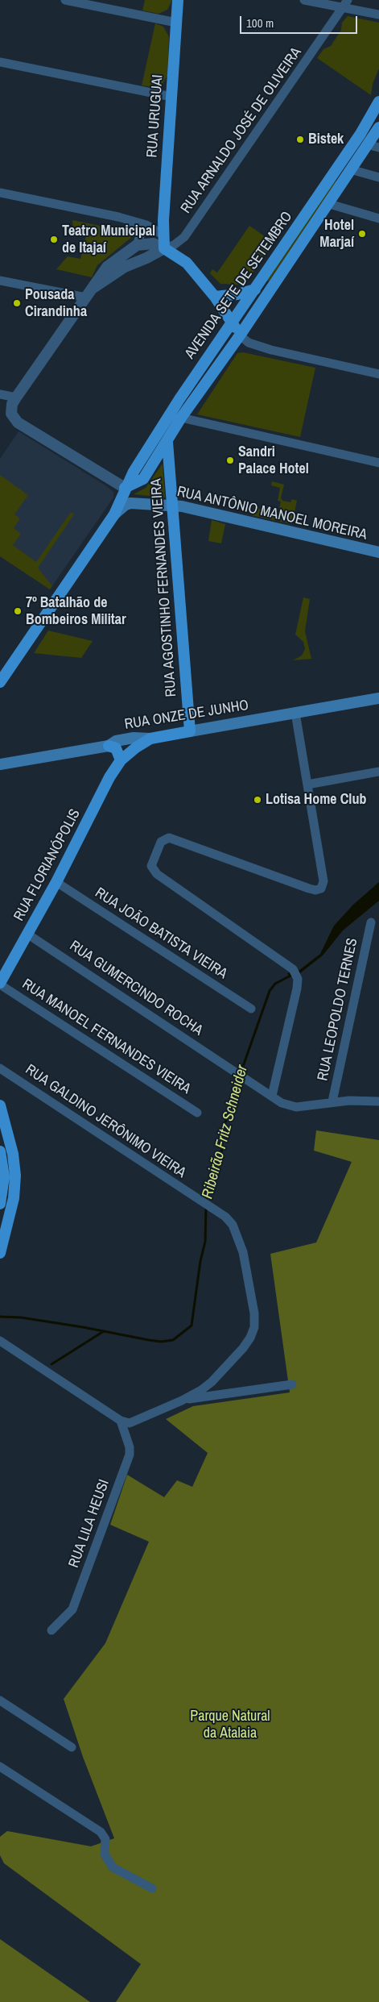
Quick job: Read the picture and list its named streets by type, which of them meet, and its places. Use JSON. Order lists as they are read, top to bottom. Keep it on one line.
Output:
{"streets":{"main road":["RUA URUGUAI","AVENIDA SETE DE SETEMBRO","RUA ANTÔNIO MANOEL MOREIRA","RUA AGOSTINHO FERNANDES VIEIRA","RUA ONZE DE JUNHO","RUA FLORIANÓPOLIS"],"street":["RUA ARNALDO JOSÉ DE OLIVEIRA","RUA JOÃO BATISTA VIEIRA","RUA GUMERCINDO ROCHA","RUA LEOPOLDO TERNES","RUA MANOEL FERNANDES VIEIRA","RUA GALDINO JERÔNIMO VIEIRA","RUA LILA HEUSI"]},"crossings":[["RUA URUGUAI","RUA ARNALDO JOSÉ DE OLIVEIRA"],["AVENIDA SETE DE SETEMBRO","RUA ANTÔNIO MANOEL MOREIRA"],["AVENIDA SETE DE SETEMBRO","RUA AGOSTINHO FERNANDES VIEIRA"],["RUA ANTÔNIO MANOEL MOREIRA","RUA AGOSTINHO FERNANDES VIEIRA"],["RUA AGOSTINHO FERNANDES VIEIRA","RUA ONZE DE JUNHO"],["RUA ONZE DE JUNHO","RUA FLORIANÓPOLIS"],["RUA FLORIANÓPOLIS","RUA JOÃO BATISTA VIEIRA"],["RUA FLORIANÓPOLIS","RUA GUMERCINDO ROCHA"],["RUA FLORIANÓPOLIS","RUA MANOEL FERNANDES VIEIRA"],["RUA GUMERCINDO ROCHA","RUA LEOPOLDO TERNES"]],"water":["Ribeirão Fritz Schneider"],"parks":["Parque Natural da Atalaia"],"places":["Bistek","Hotel Marjaí","Teatro Municipal de Itajaí","Pousada Cirandinha","Sandri Palace Hotel","7º Batalhão de Bombeiros Militar","Lotisa Home Club"],"scale_bar":"100 m"}
